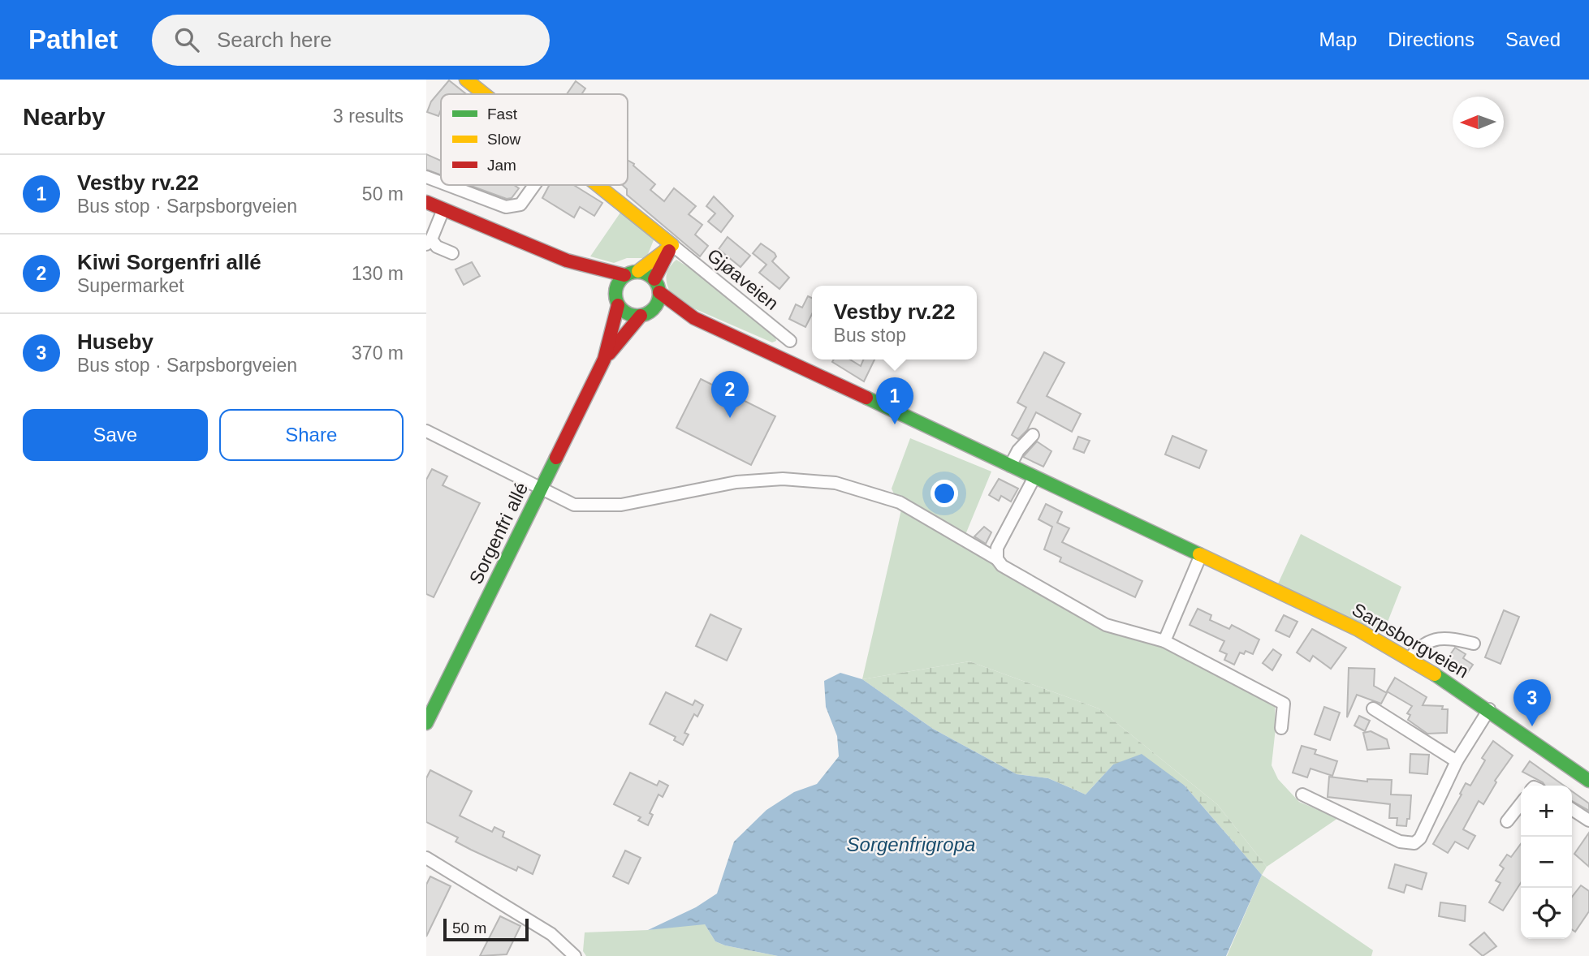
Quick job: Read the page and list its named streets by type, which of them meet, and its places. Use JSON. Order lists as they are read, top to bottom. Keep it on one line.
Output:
{"streets":{"main road":["Gjøaveien","Sorgenfri allé","Sarpsborgveien"]},"water":["Sorgenfrigropa"],"legend":["Fast","Slow","Jam"],"scale_bar":"50 m","north":"left","page":{"header":"Pathlet","search":"Search here","nav":["Map","Directions","Saved"],"heading":["Nearby","3 results"],"list":[{"mark":"1","name":"Vestby rv.22","note":"Bus stop · Sarpsborgveien","value":"50 m"},{"mark":"2","name":"Kiwi Sorgenfri allé","note":"Supermarket","value":"130 m"},{"mark":"3","name":"Huseby","note":"Bus stop · Sarpsborgveien","value":"370 m"}],"popup":["Vestby rv.22","Bus stop"],"pins":["2","1","3"],"buttons":["Save","Share"],"map_buttons":["+","−"],"scale":"50 m"}}
